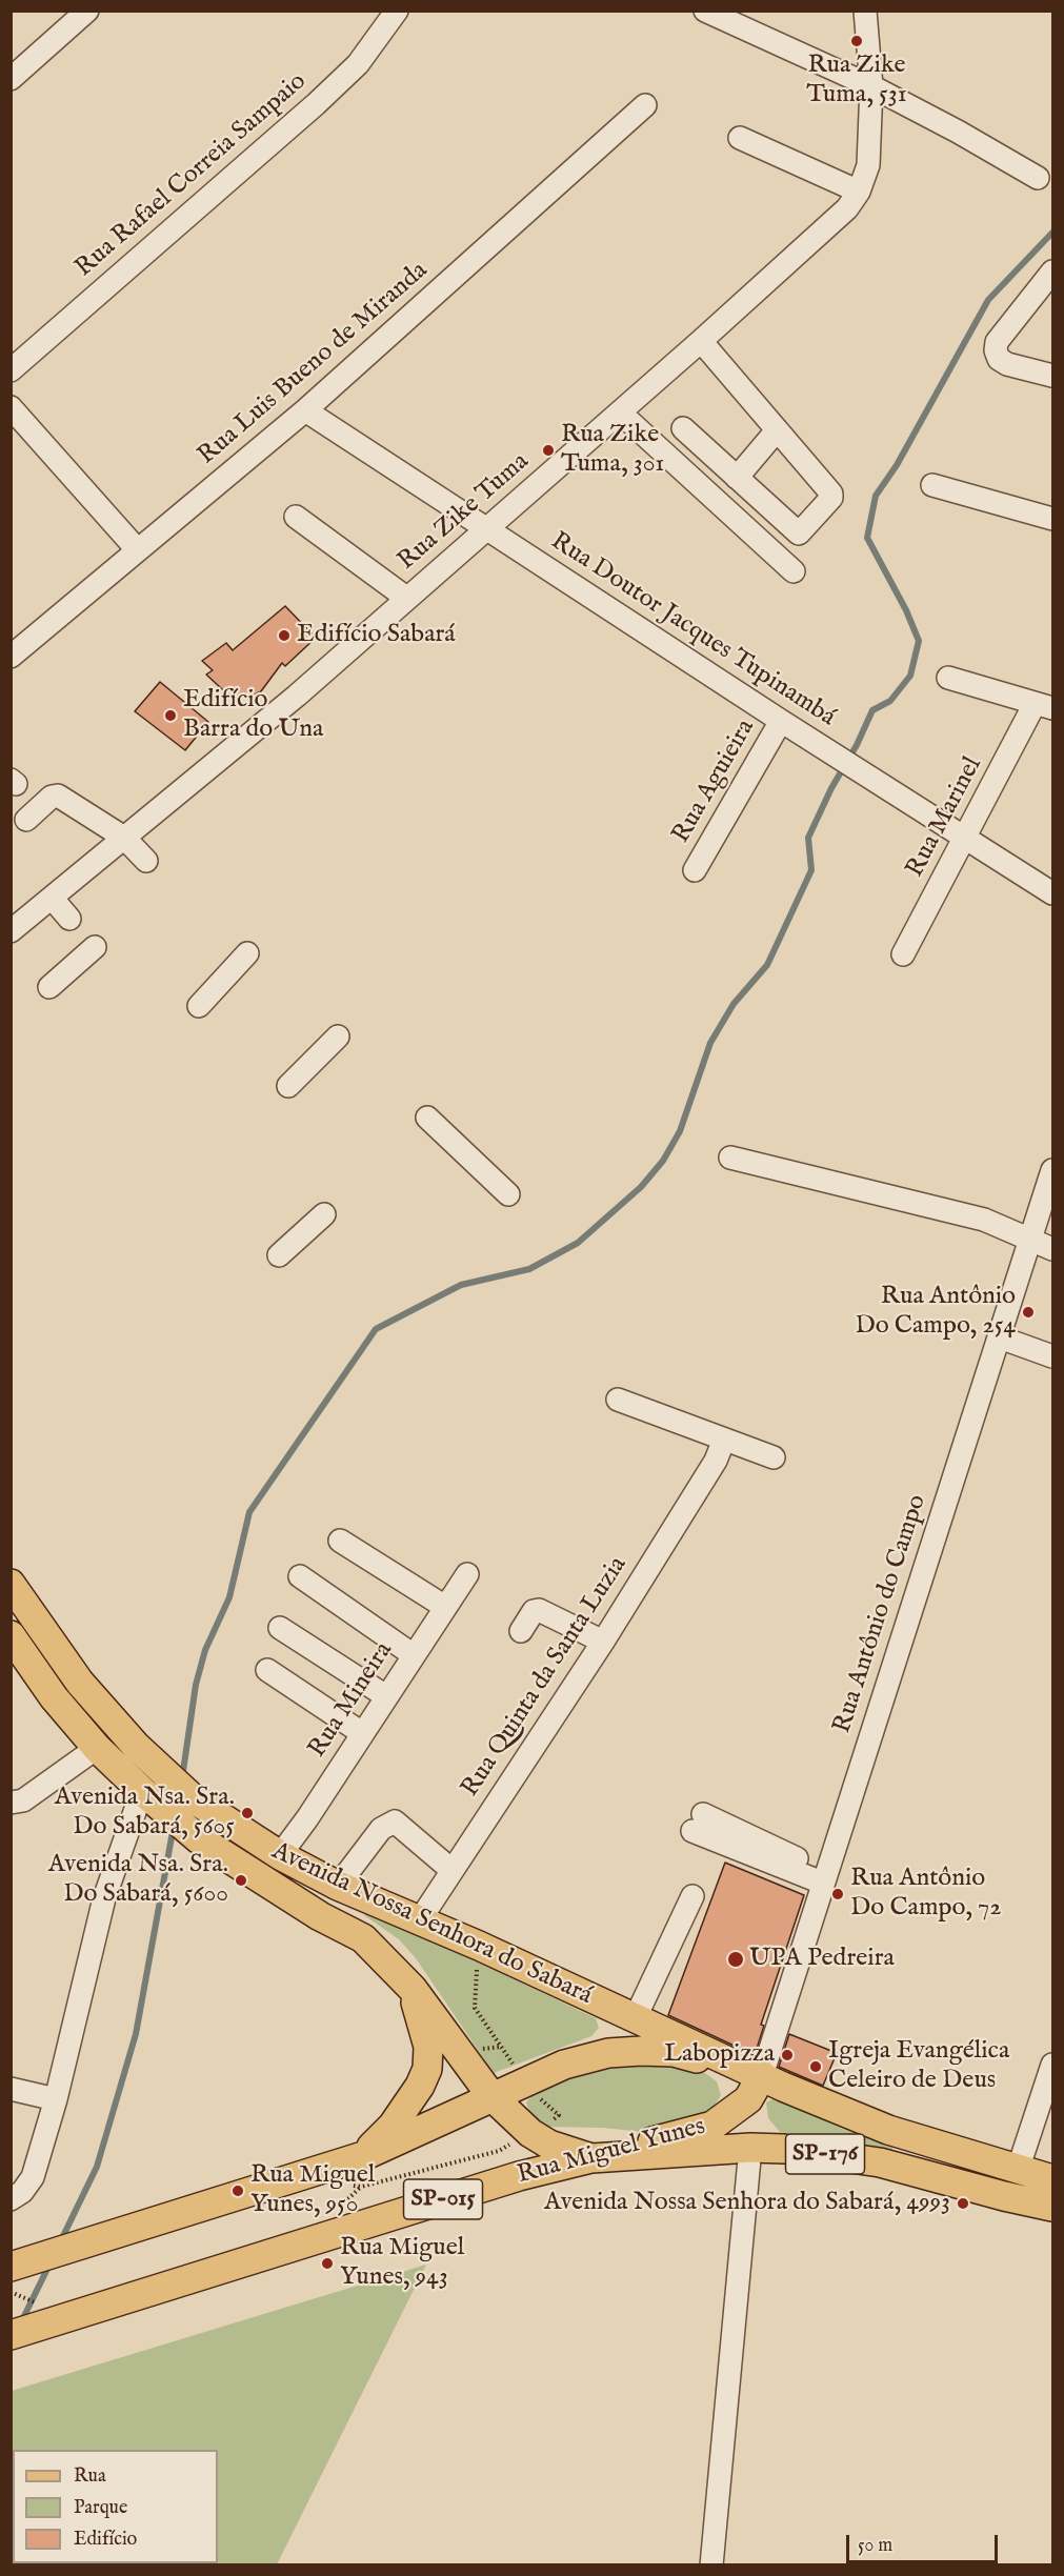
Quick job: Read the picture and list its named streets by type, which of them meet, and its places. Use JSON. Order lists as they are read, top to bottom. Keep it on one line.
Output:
{"streets":{"main road":["Avenida Nossa Senhora do Sabará","Rua Miguel Yunes","SP-176","SP-015"],"street":["Rua Rafael Correia Sampaio","Rua Luis Bueno de Miranda","Rua Zike Tuma","Rua Doutor Jacques Tupinambá","Rua Aguieira","Rua Marinel","Rua Antônio do Campo","Rua Quinta da Santa Luzia","Rua Mineira"]},"crossings":[["Rua Luis Bueno de Miranda","Rua Doutor Jacques Tupinambá"],["Rua Zike Tuma","Rua Doutor Jacques Tupinambá"],["Rua Doutor Jacques Tupinambá","Rua Aguieira"],["Rua Doutor Jacques Tupinambá","Rua Marinel"],["Rua Antônio do Campo","Avenida Nossa Senhora do Sabará"],["Rua Antônio do Campo","Rua Miguel Yunes"],["Rua Antônio do Campo","SP-176"],["Rua Quinta da Santa Luzia","Avenida Nossa Senhora do Sabará"],["Rua Mineira","Avenida Nossa Senhora do Sabará"],["Avenida Nossa Senhora do Sabará","Rua Miguel Yunes"],["Avenida Nossa Senhora do Sabará","SP-176"],["Rua Miguel Yunes","SP-176"]],"places":["Rua Zike Tuma, 531","Rua Zike Tuma, 301","Edifício Sabará","Edifício Barra do Una","Rua Antônio Do Campo, 254","Avenida Nsa. Sra. Do Sabará, 5605","Avenida Nsa. Sra. Do Sabará, 5600","Rua Antônio Do Campo, 72","UPA Pedreira","Labopizza","Igreja Evangélica Celeiro de Deus","Rua Miguel Yunes, 950","Avenida Nossa Senhora do Sabará, 4993","Rua Miguel Yunes, 943"],"legend":["Rua","Parque","Edifício"],"scale_bar":"50 m"}
